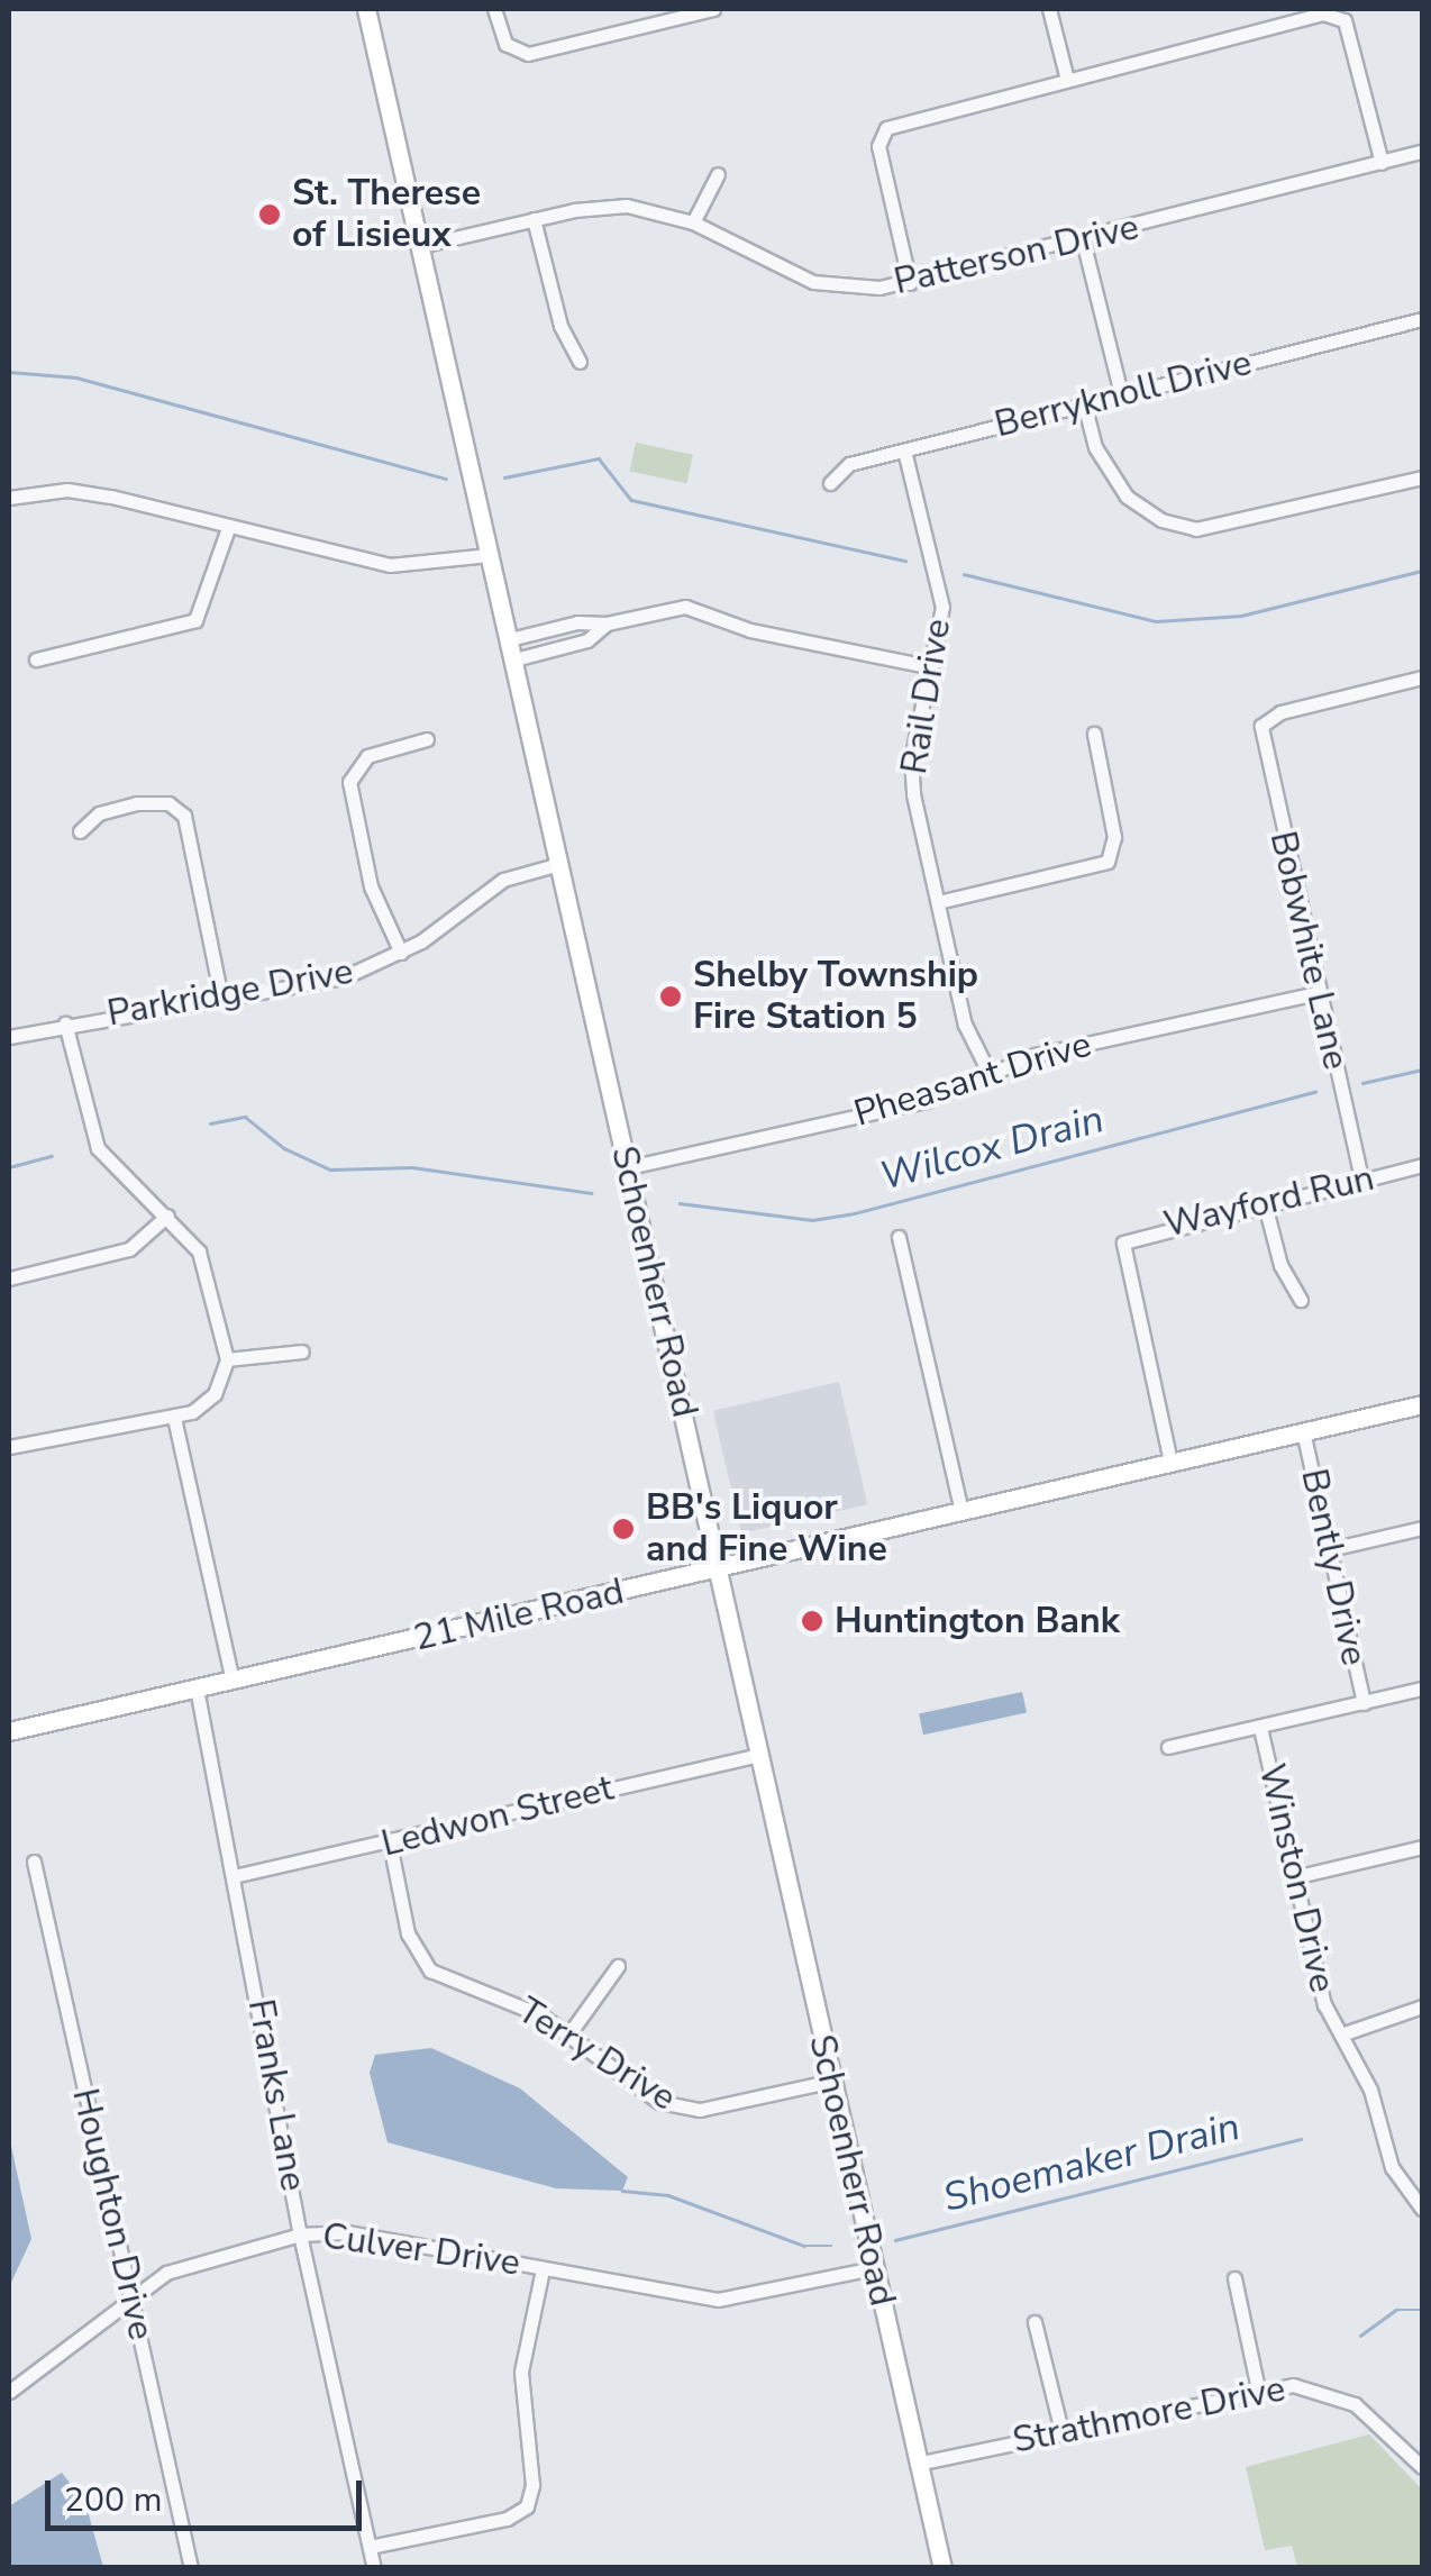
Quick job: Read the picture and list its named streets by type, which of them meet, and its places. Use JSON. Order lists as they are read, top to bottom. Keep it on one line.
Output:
{"streets":{"street":["Patterson Drive","Berryknoll Drive","Rail Drive","Bobwhite Lane","Parkridge Drive","Pheasant Drive","Wayford Run","Schoenherr Road","Bently Drive","21 Mile Road","Ledwon Street","Winston Drive","Terry Drive","Franks Lane","Houghton Drive","Culver Drive","Strathmore Drive"]},"crossings":[["Patterson Drive","Schoenherr Road"],["Berryknoll Drive","Rail Drive"],["Rail Drive","Pheasant Drive"],["Bobwhite Lane","Pheasant Drive"],["Bobwhite Lane","Wayford Run"],["Parkridge Drive","Schoenherr Road"],["Pheasant Drive","Schoenherr Road"],["Wayford Run","21 Mile Road"],["Schoenherr Road","21 Mile Road"],["Schoenherr Road","Ledwon Street"],["Schoenherr Road","Terry Drive"],["Schoenherr Road","Culver Drive"],["Schoenherr Road","Strathmore Drive"],["Bently Drive","21 Mile Road"],["21 Mile Road","Franks Lane"],["Ledwon Street","Terry Drive"],["Ledwon Street","Franks Lane"],["Franks Lane","Culver Drive"],["Houghton Drive","Culver Drive"]],"water":["Wilcox Drain","Shoemaker Drain"],"places":["St. Therese of Lisieux","Shelby Township Fire Station 5","BB's Liquor and Fine Wine","Huntington Bank"],"scale_bar":"200 m"}
